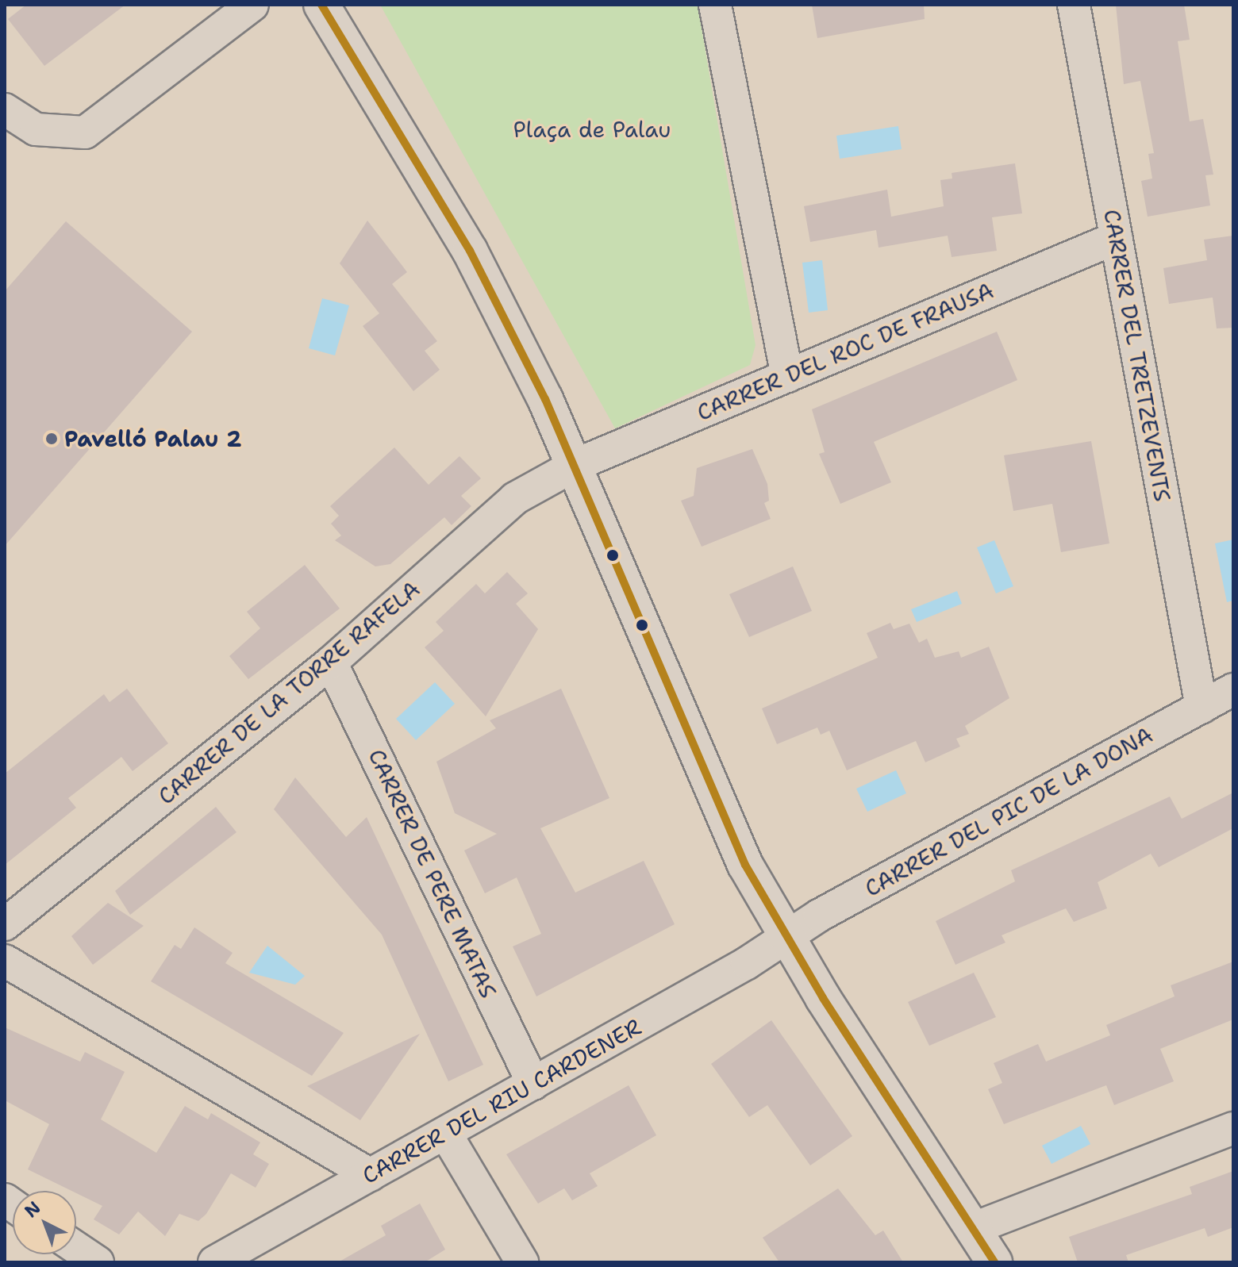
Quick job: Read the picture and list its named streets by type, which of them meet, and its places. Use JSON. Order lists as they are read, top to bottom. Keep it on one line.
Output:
{"streets":{"street":["CARRER DEL ROC DE FRAUSA","CARRER DEL TRETZEVENTS","CARRER DE LA TORRE RAFELA","CARRER DEL PIC DE LA DONA","CARRER DE PERE MATAS","CARRER DEL RIU CARDENER"]},"crossings":[["CARRER DEL ROC DE FRAUSA","CARRER DEL TRETZEVENTS"],["CARRER DEL ROC DE FRAUSA","CARRER DE LA TORRE RAFELA"],["CARRER DEL TRETZEVENTS","CARRER DEL PIC DE LA DONA"],["CARRER DE LA TORRE RAFELA","CARRER DE PERE MATAS"],["CARRER DEL PIC DE LA DONA","CARRER DEL RIU CARDENER"],["CARRER DE PERE MATAS","CARRER DEL RIU CARDENER"]],"parks":["Plaça de Palau"],"places":["Pavelló Palau 2"],"north":"top left"}
